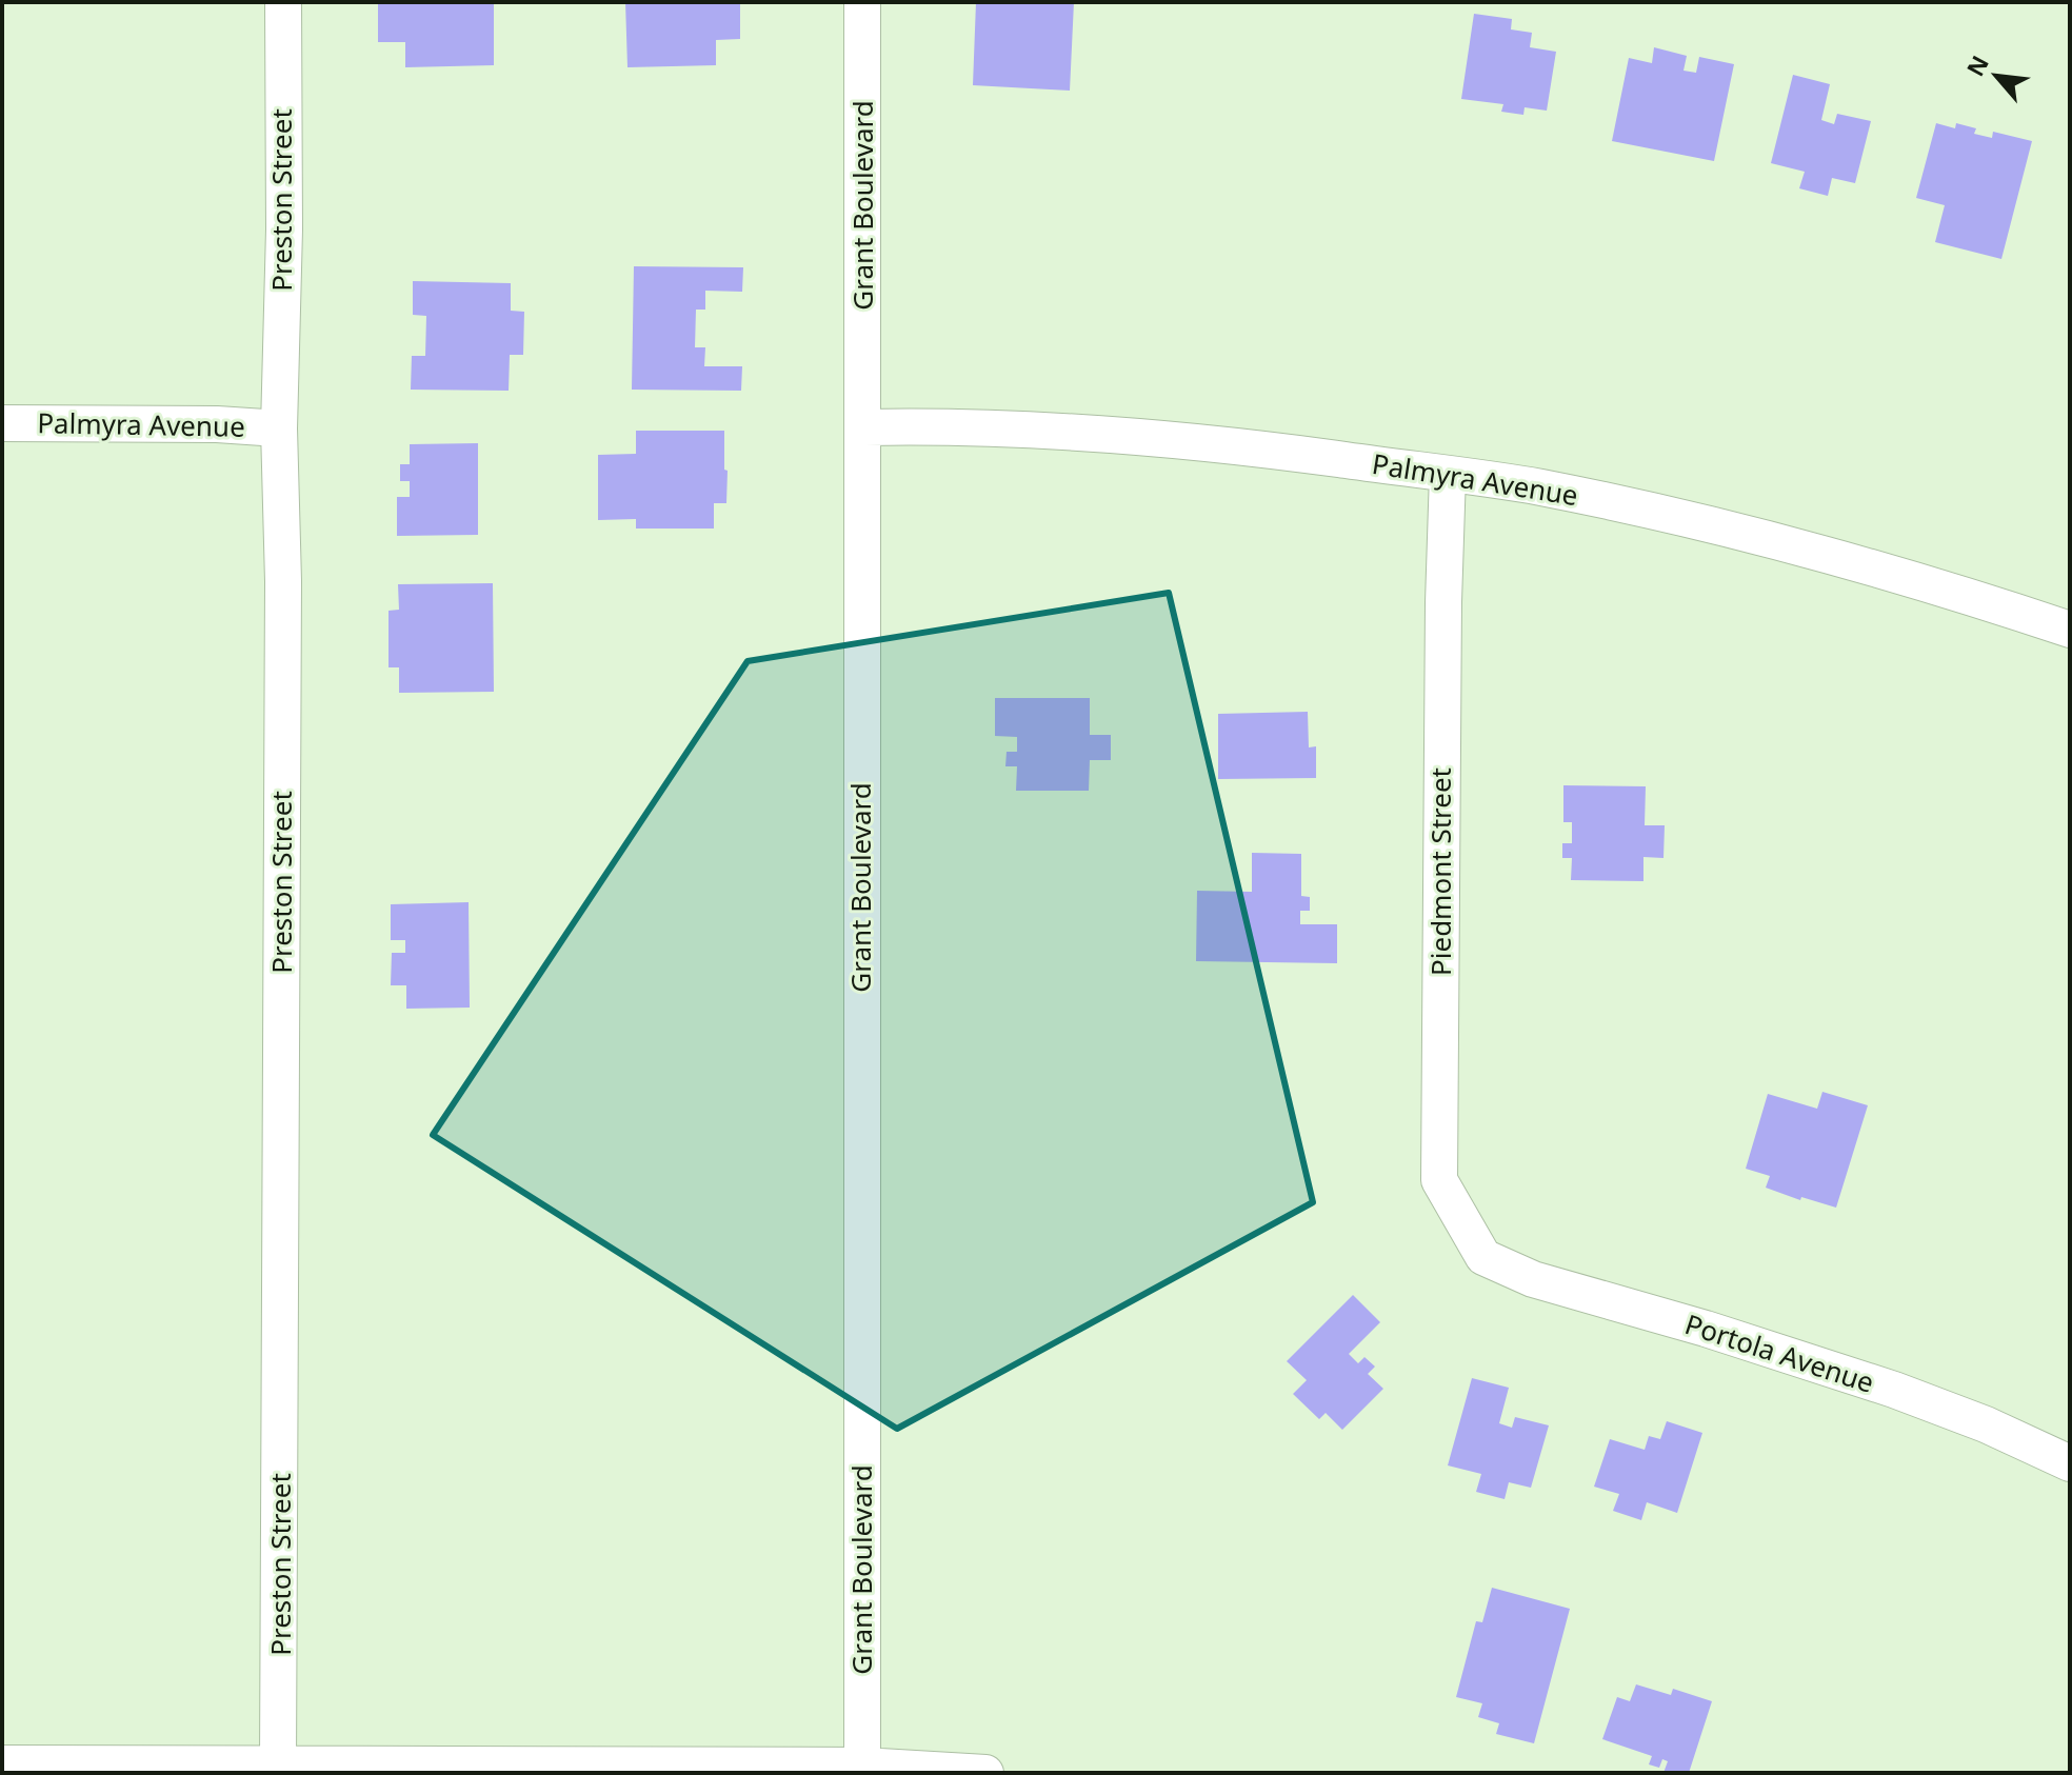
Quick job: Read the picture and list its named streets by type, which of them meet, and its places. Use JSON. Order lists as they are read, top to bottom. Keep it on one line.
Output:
{"streets":{"street":["Preston Street","Grant Boulevard","Palmyra Avenue","Piedmont Street","Portola Avenue"]},"crossings":[["Preston Street","Palmyra Avenue"],["Grant Boulevard","Palmyra Avenue"],["Palmyra Avenue","Piedmont Street"],["Piedmont Street","Portola Avenue"]],"north":"top left"}
